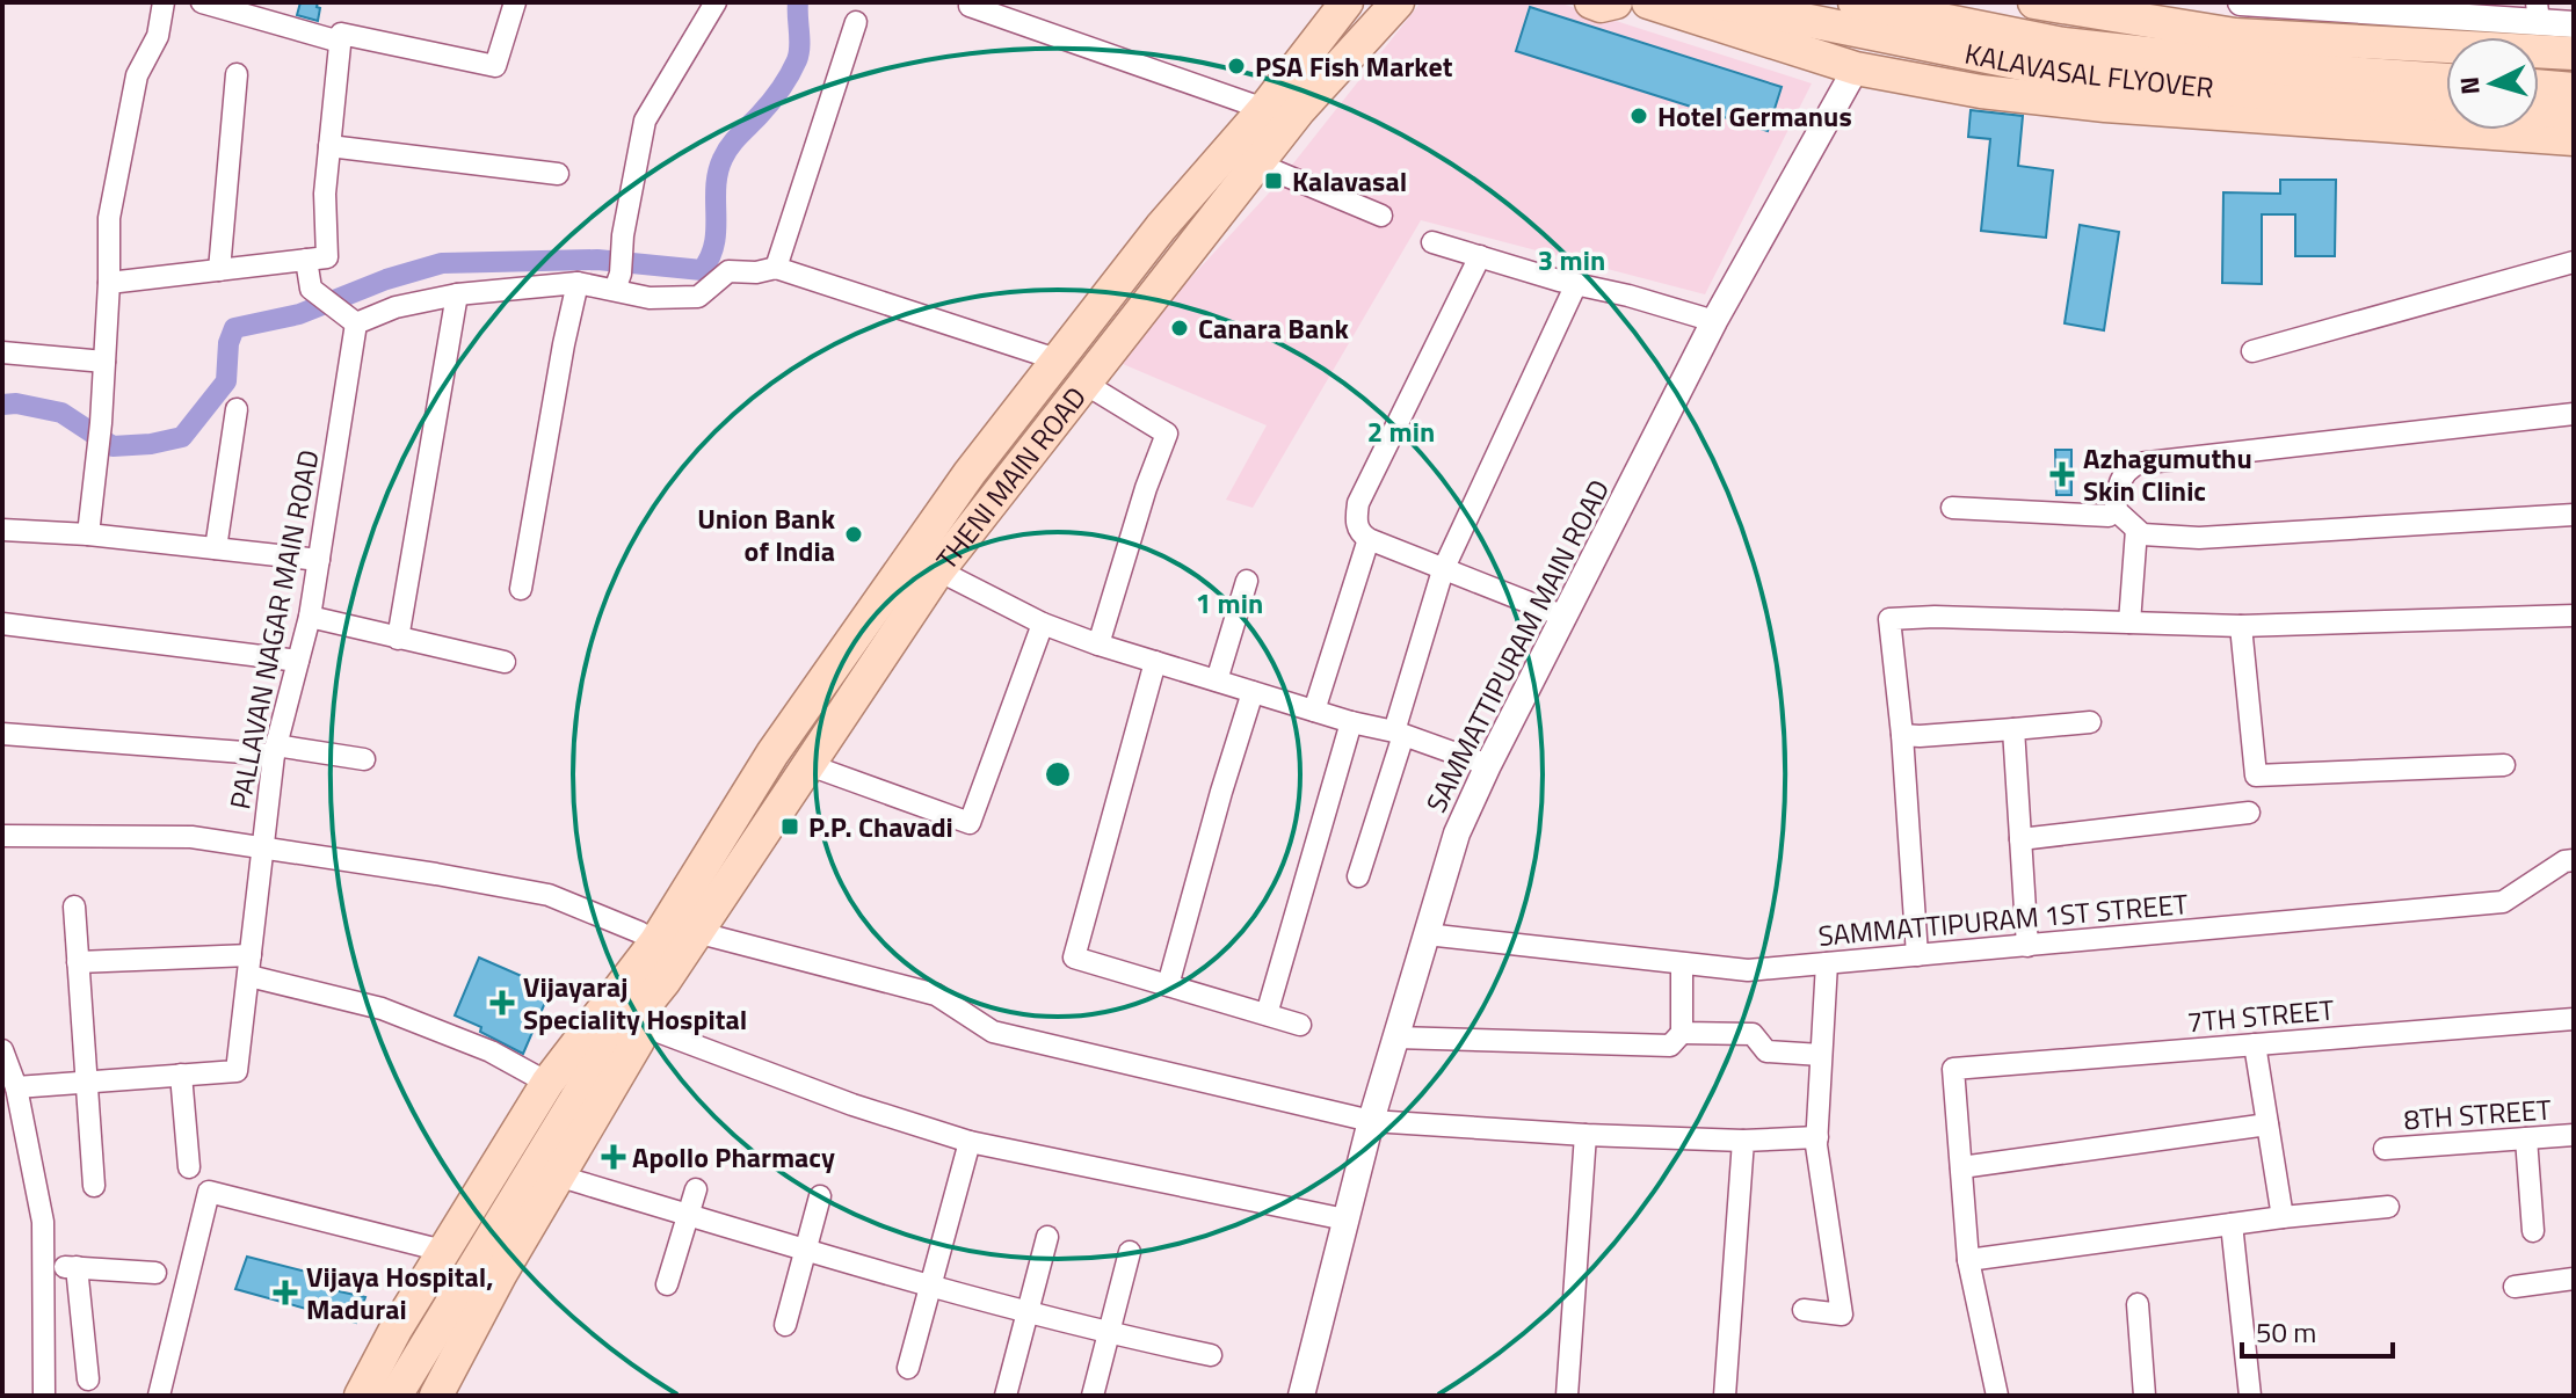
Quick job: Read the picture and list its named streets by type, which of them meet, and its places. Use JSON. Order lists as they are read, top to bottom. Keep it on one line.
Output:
{"streets":{"main road":["KALAVASAL FLYOVER","THENI MAIN ROAD"],"street":["PALLAVAN NAGAR MAIN ROAD","SAMMATTIPURAM MAIN ROAD","SAMMATTIPURAM 1ST STREET","7TH STREET","8TH STREET"]},"crossings":[["SAMMATTIPURAM MAIN ROAD","SAMMATTIPURAM 1ST STREET"]],"places":{"other":["PSA Fish Market","Hotel Germanus","Canara Bank","Union Bank of India"],"transit":["Kalavasal","P.P. Chavadi"],"health":["Azhagumuthu Skin Clinic","Vijayaraj Speciality Hospital","Apollo Pharmacy","Vijaya Hospital, Madurai"]},"scale_bar":"50 m","north":"left","rings":["3 min","2 min","1 min"]}
